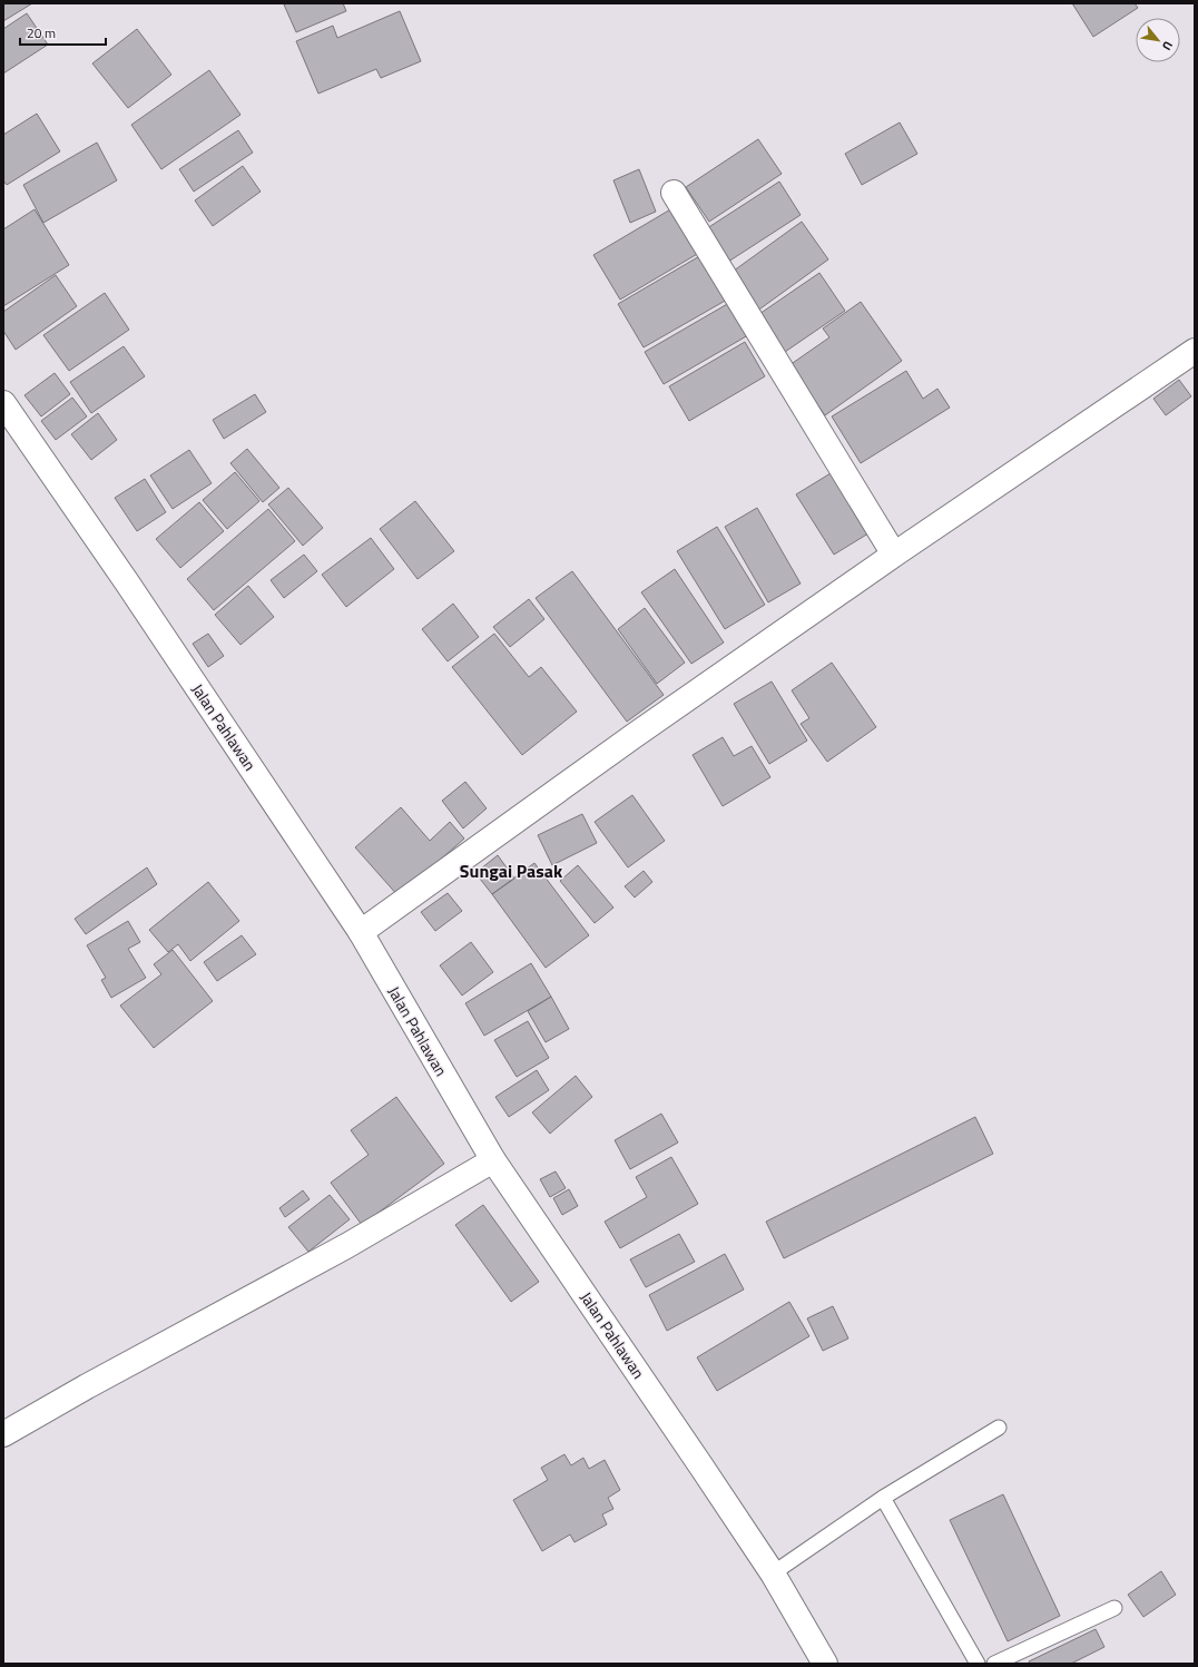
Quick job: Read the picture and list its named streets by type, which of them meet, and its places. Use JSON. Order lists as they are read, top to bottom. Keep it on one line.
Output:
{"streets":{"street":["Jalan Pahlawan"]},"districts":["Sungai Pasak"],"scale_bar":"20 m","north":"bottom right"}
